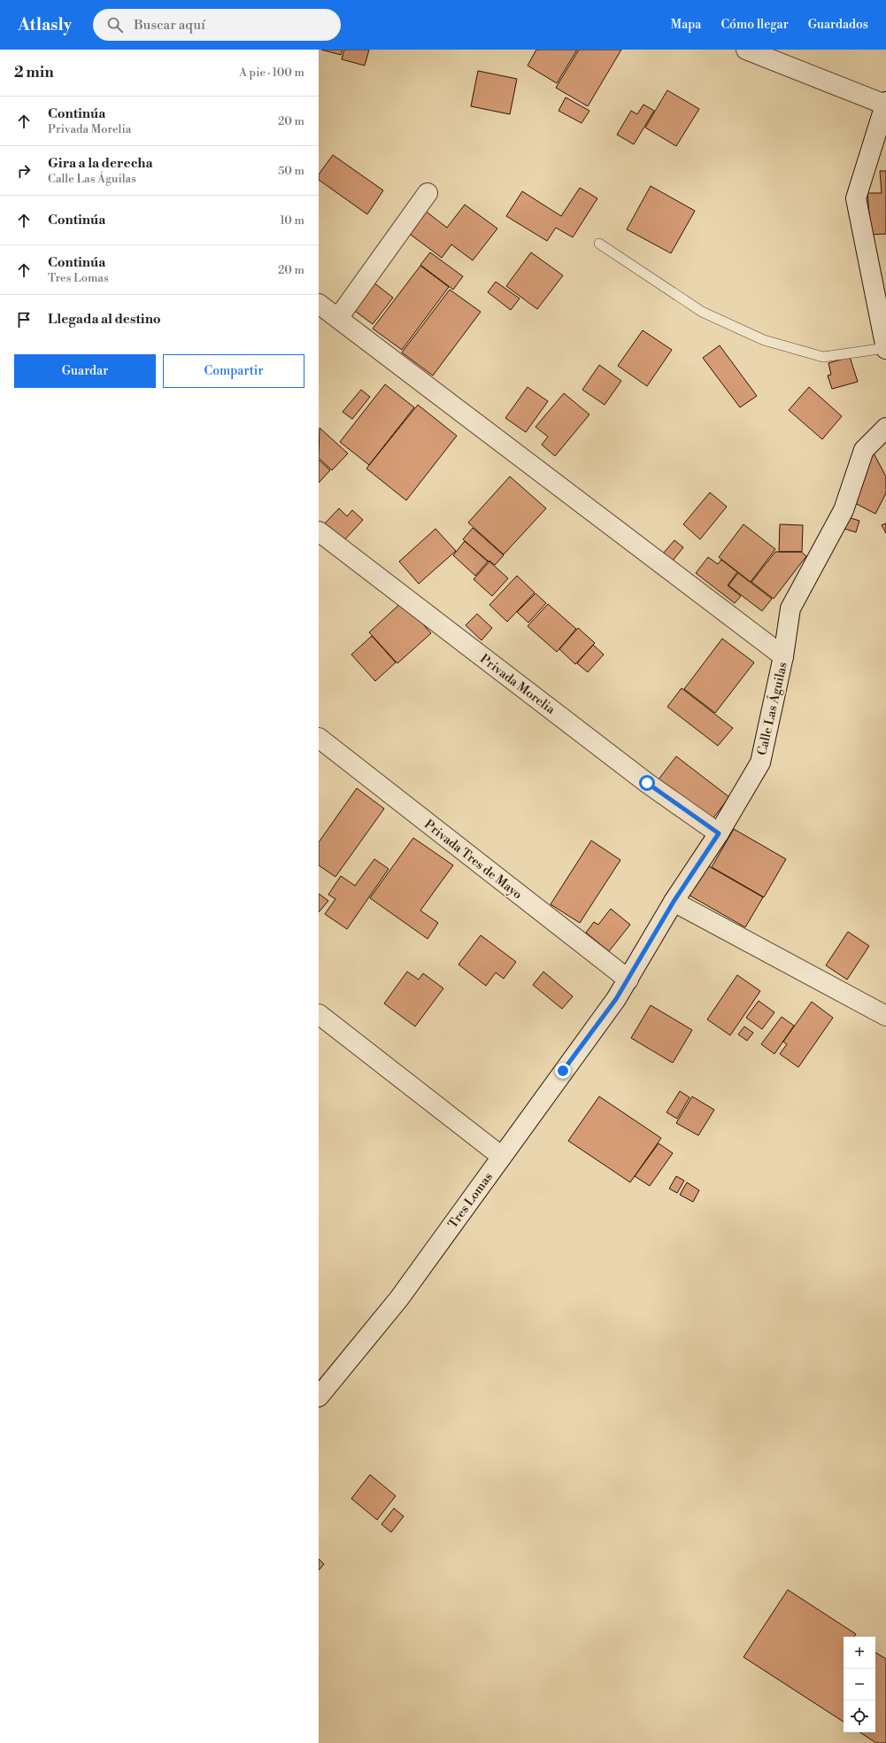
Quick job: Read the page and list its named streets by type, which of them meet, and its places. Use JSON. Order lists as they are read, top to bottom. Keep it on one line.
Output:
{"streets":{"street":["Privada Morelia","Calle Las Águilas","Privada Tres de Mayo","Tres Lomas"]},"crossings":[["Privada Morelia","Calle Las Águilas"],["Calle Las Águilas","Privada Tres de Mayo"],["Calle Las Águilas","Tres Lomas"]],"page":{"header":"Atlasly","search":"Buscar aquí","nav":["Mapa","Cómo llegar","Guardados"],"heading":["2 min","A pie · 100 m"],"list":[["Continúa","Privada Morelia","20 m"],["Gira a la derecha","Calle Las Águilas","50 m"],["Continúa","10 m"],["Continúa","Tres Lomas","20 m"],"Llegada al destino"],"buttons":["Guardar","Compartir"],"map_buttons":["+","−"]}}
